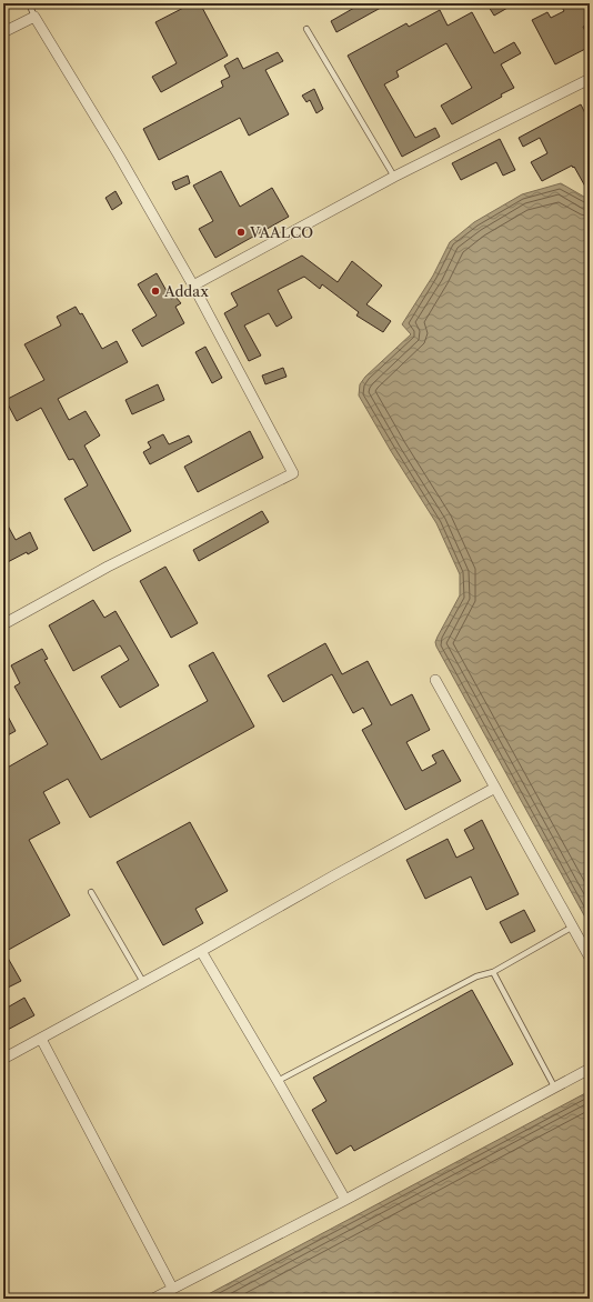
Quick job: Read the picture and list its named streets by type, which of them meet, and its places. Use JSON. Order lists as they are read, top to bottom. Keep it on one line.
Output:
{"places":["VAALCO","Addax"]}
